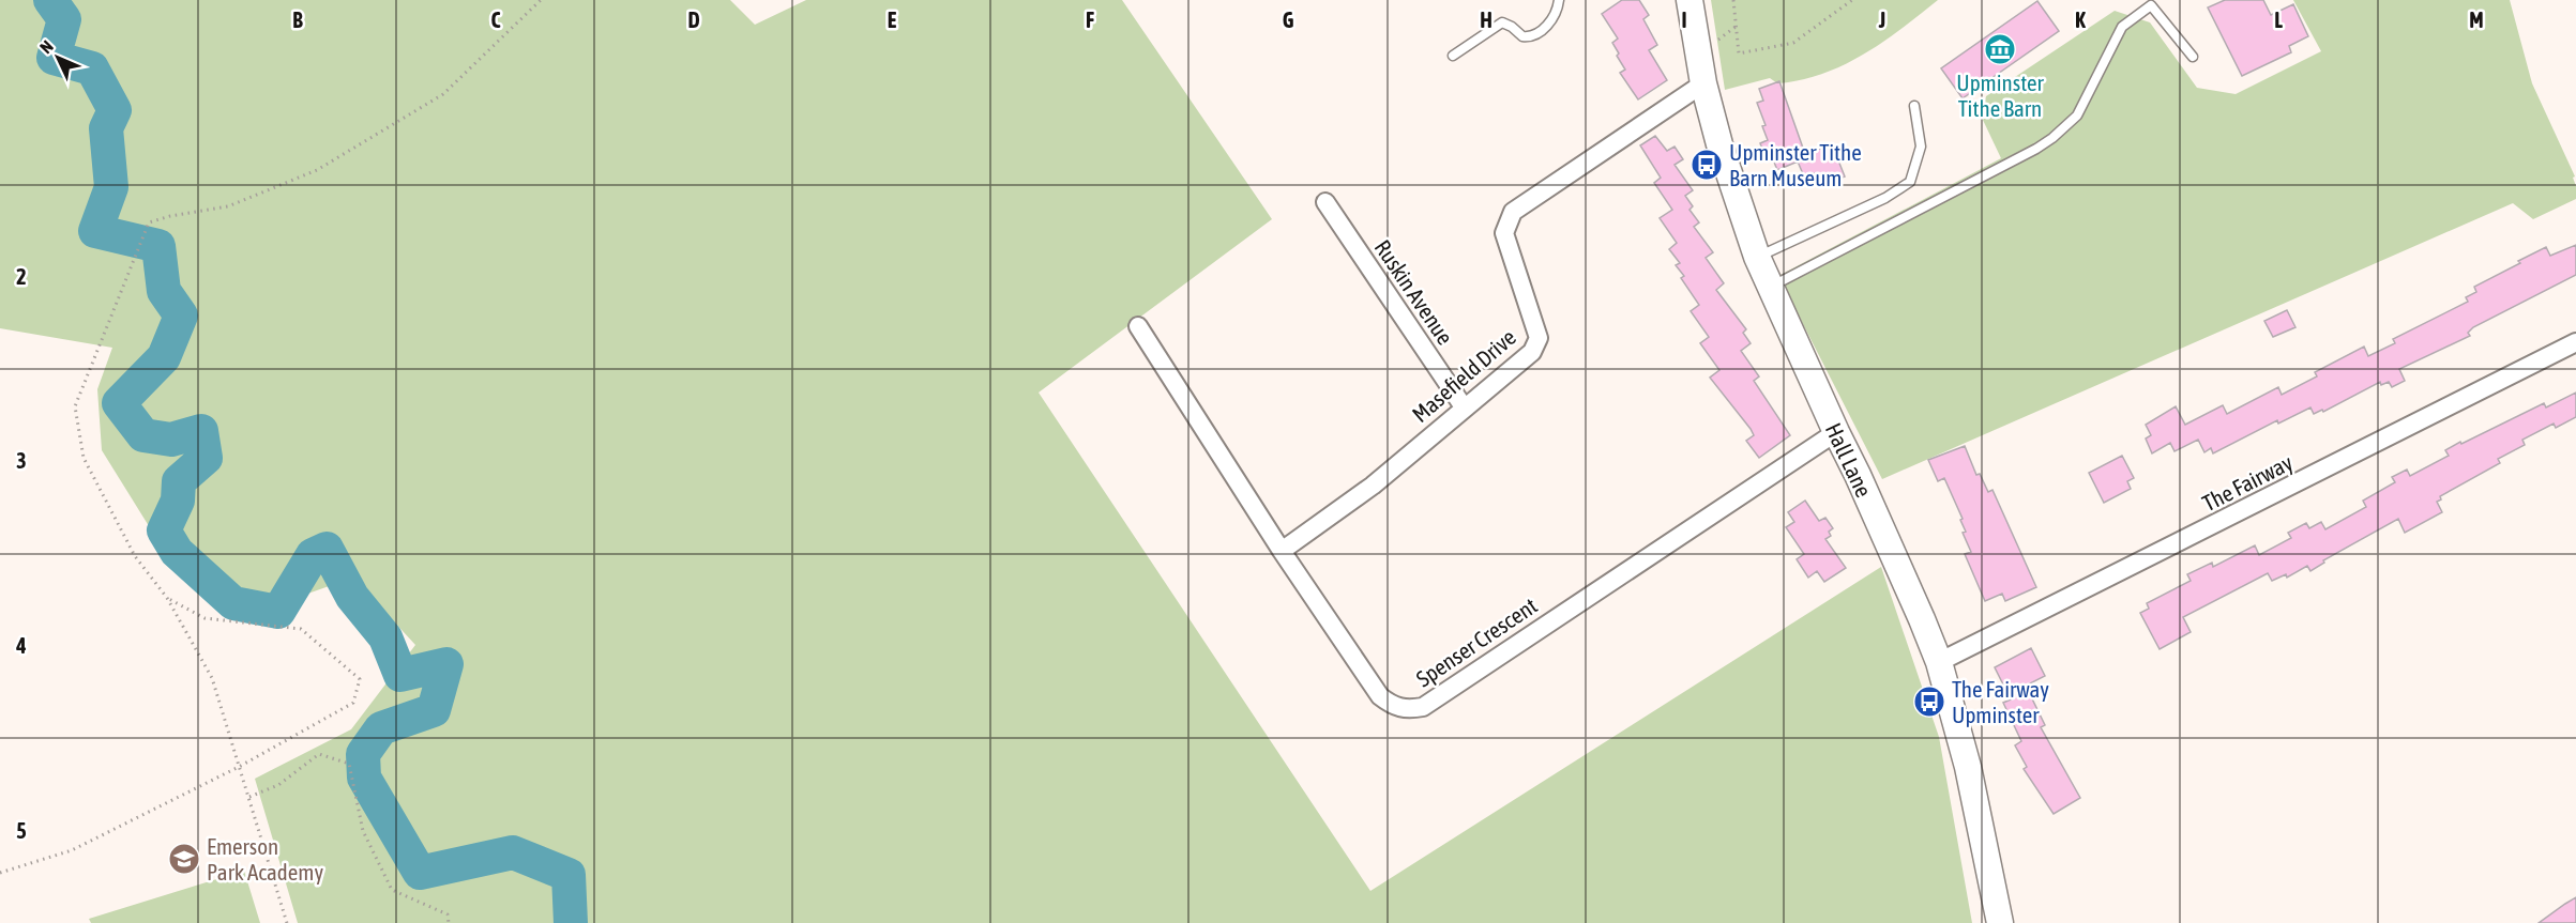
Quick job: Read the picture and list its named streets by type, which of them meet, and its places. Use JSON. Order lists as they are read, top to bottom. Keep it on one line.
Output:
{"streets":{"street":["Ruskin Avenue","Masefield Drive","Hall Lane","The Fairway","Spenser Crescent"]},"crossings":[["Ruskin Avenue","Masefield Drive"],["Masefield Drive","Hall Lane"],["Masefield Drive","Spenser Crescent"],["Hall Lane","The Fairway"],["Hall Lane","Spenser Crescent"]],"places":{"museum":["Upminster Tithe Barn"],"bus stop":["Upminster Tithe Barn Museum","The Fairway Upminster"],"school or university":["Emerson Park Academy"]},"north":"top left","grid":{"columns":["B","C","D","E","F","G","H","I","J","K","L","M"],"rows":["2","3","4","5"]}}
